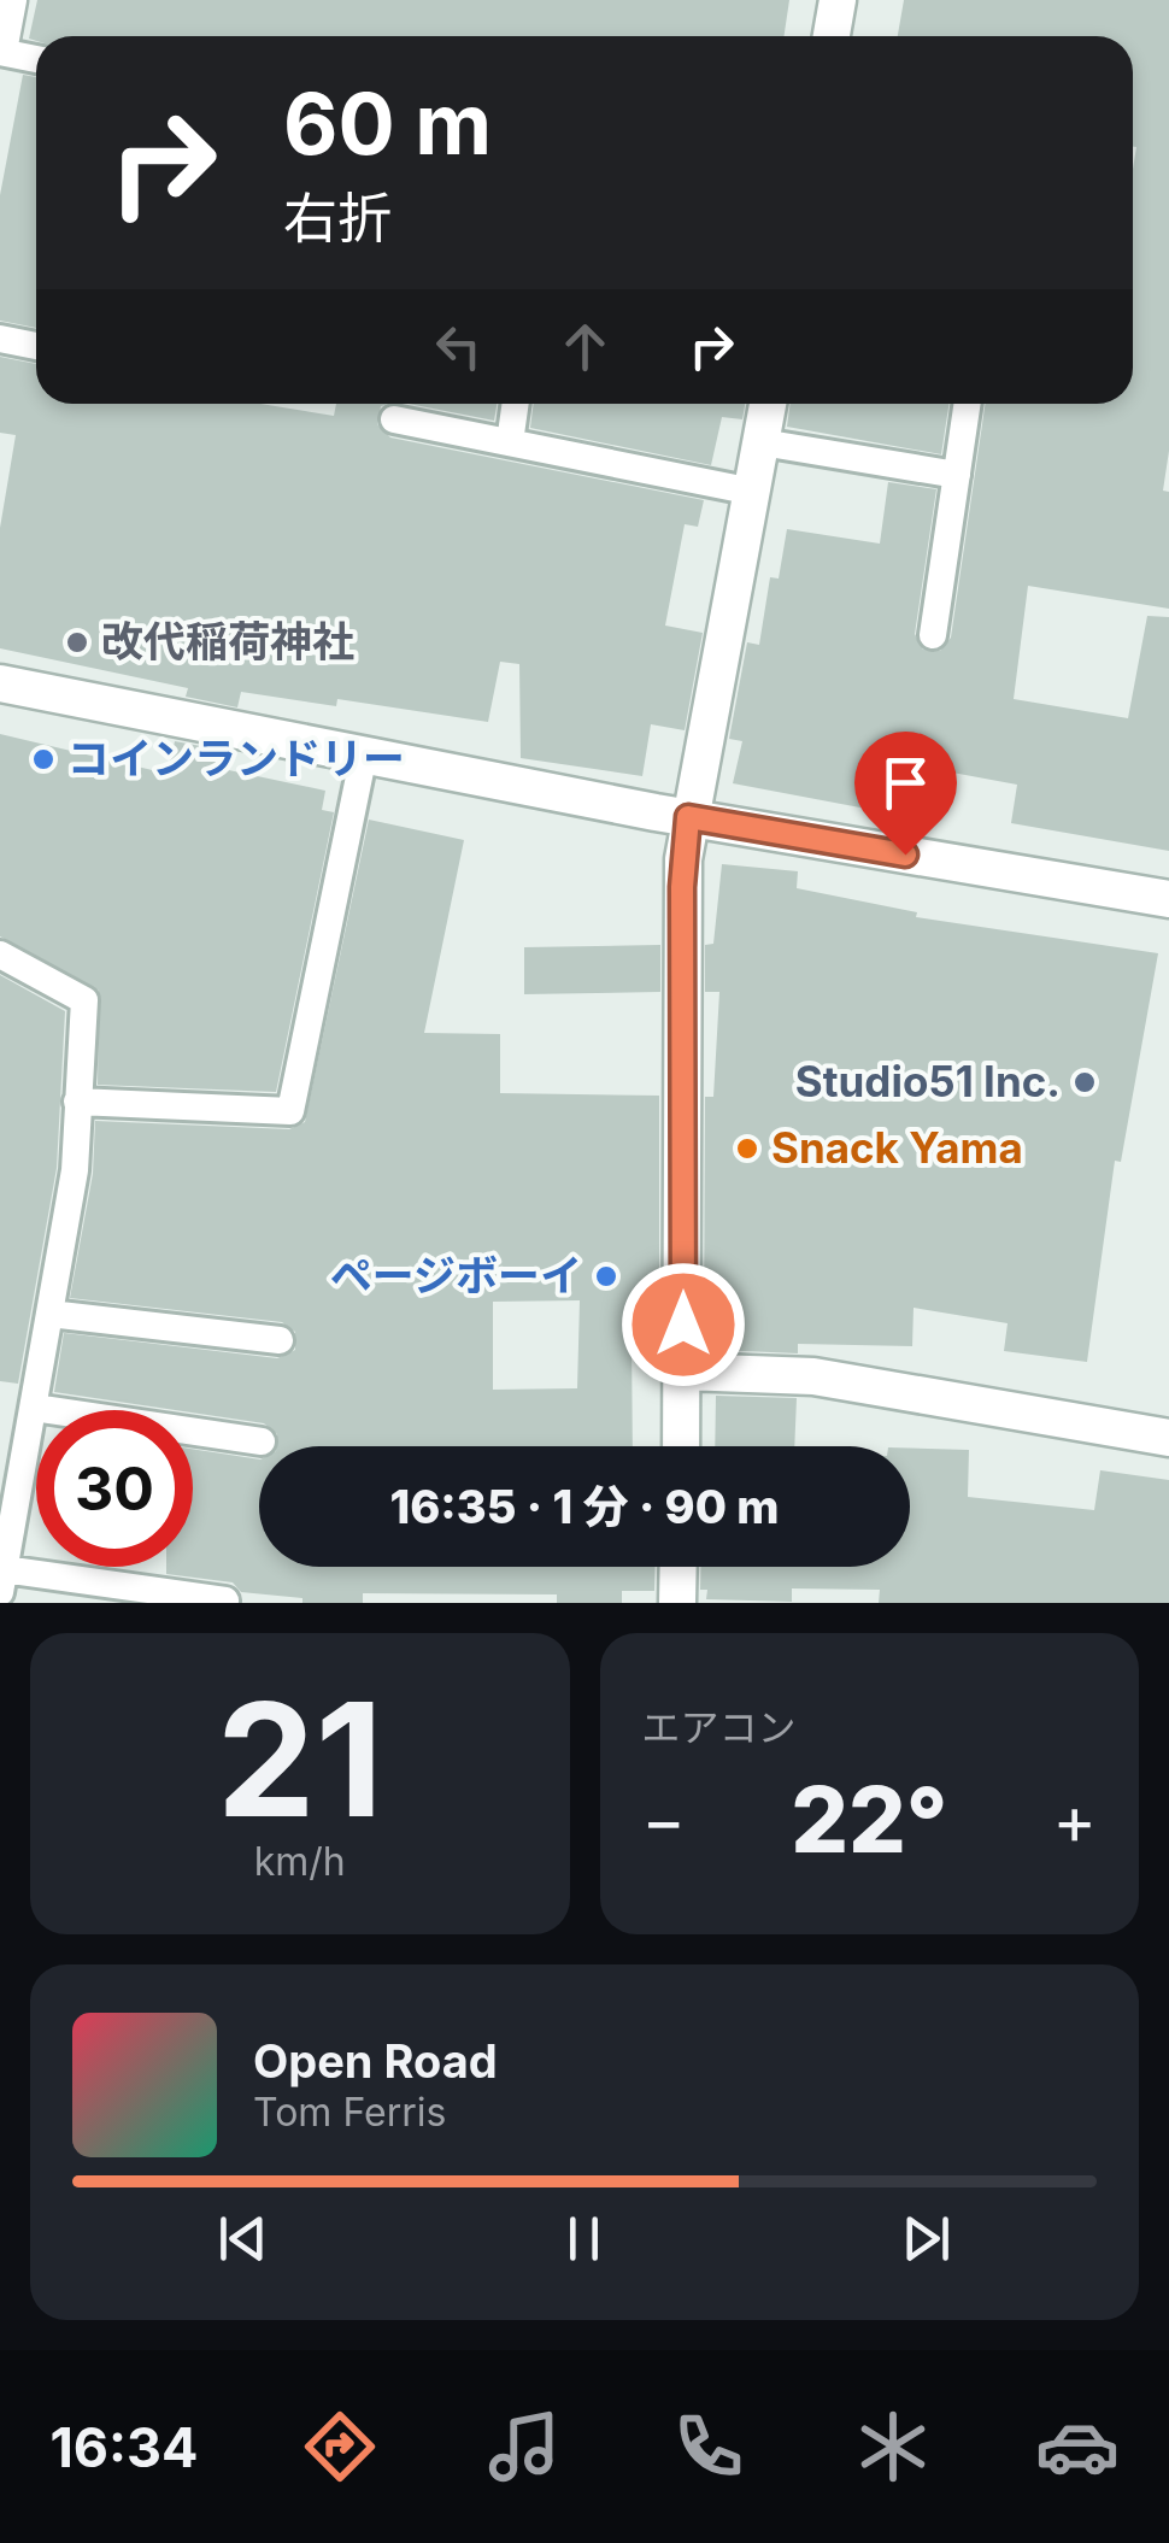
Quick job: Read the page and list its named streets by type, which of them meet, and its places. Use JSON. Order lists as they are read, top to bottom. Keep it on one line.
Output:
{"places":["改代稲荷神社","コインランドリー","Studio51 Inc.","Snack Yama","ページボーイ"],"page":{"turn":["60 m","右折"],"limit":"30","trip":"16:35 · 1 分 · 90 m","tile":[["21","km/h"],"エアコン"],"heat":["−","22°","+"],"song":["Open Road","Tom Ferris"],"tabs":"16:34"}}
